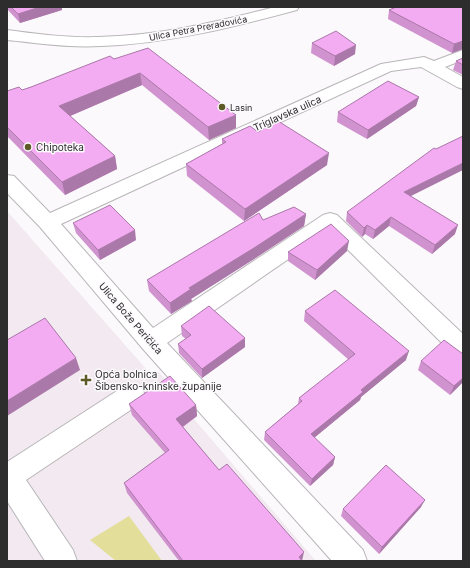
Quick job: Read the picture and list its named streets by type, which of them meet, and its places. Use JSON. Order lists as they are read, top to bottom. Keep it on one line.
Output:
{"streets":{"street":["Ulica Petra Preradovića","Triglavska ulica","Ulica Bože Peričića"]},"crossings":[["Triglavska ulica","Ulica Bože Peričića"]],"places":{"other":["Lasin","Chipoteka"],"health":["Opća bolnica Šibensko-kninske županije"]}}
